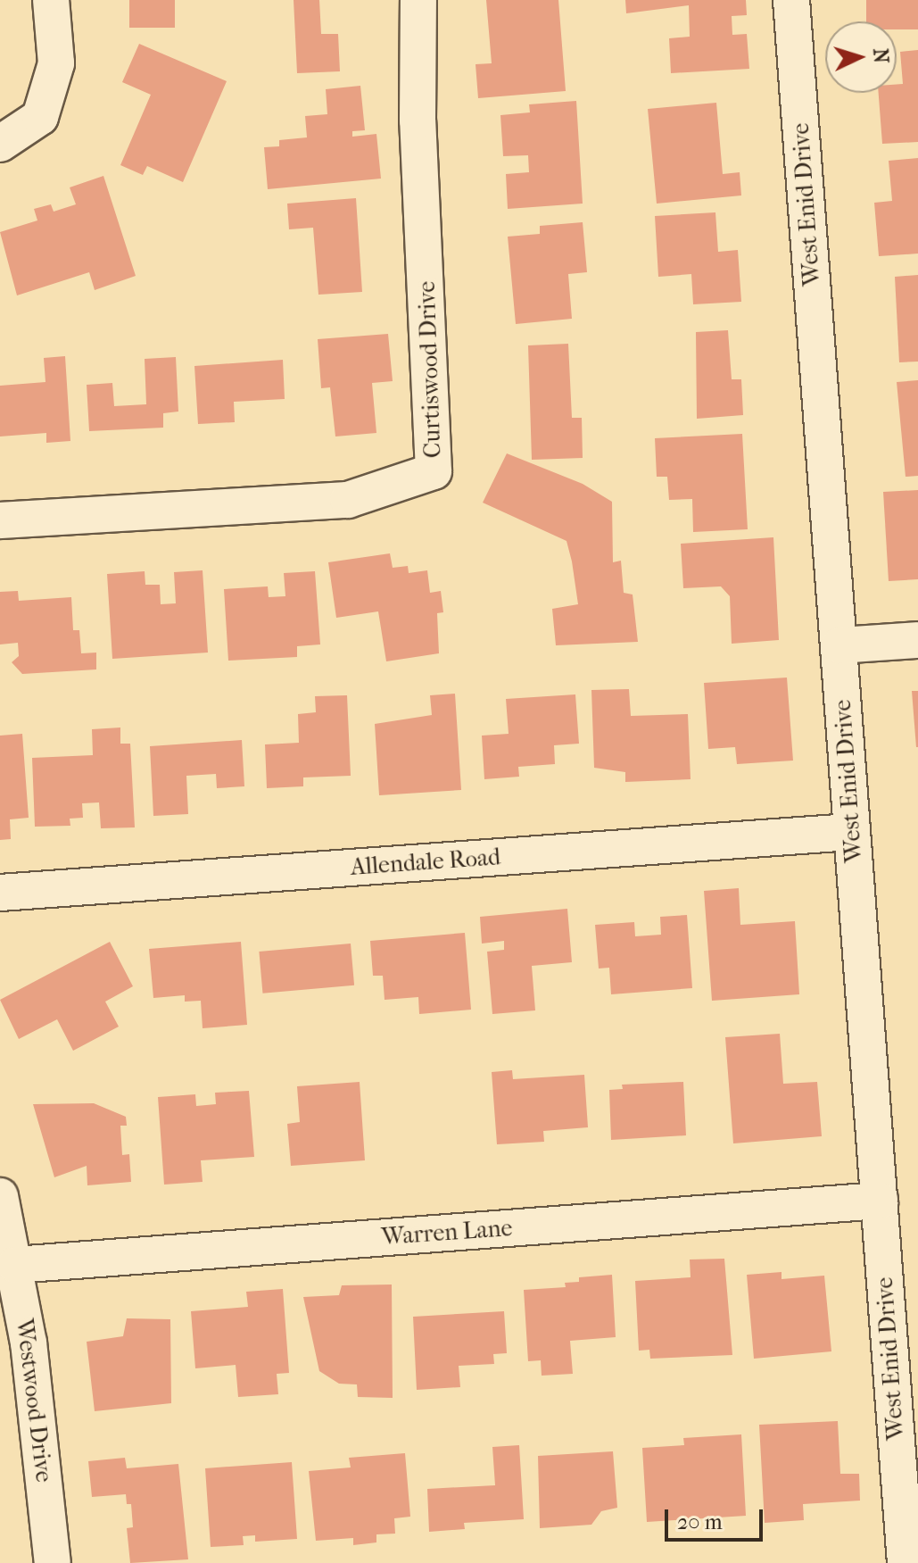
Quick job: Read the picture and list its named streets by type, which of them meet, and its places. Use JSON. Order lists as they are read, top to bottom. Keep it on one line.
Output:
{"streets":{"street":["West Enid Drive","Curtiswood Drive","Allendale Road","Warren Lane","Westwood Drive"]},"crossings":[["West Enid Drive","Allendale Road"],["West Enid Drive","Warren Lane"],["Warren Lane","Westwood Drive"]],"scale_bar":"20 m","north":"right"}
